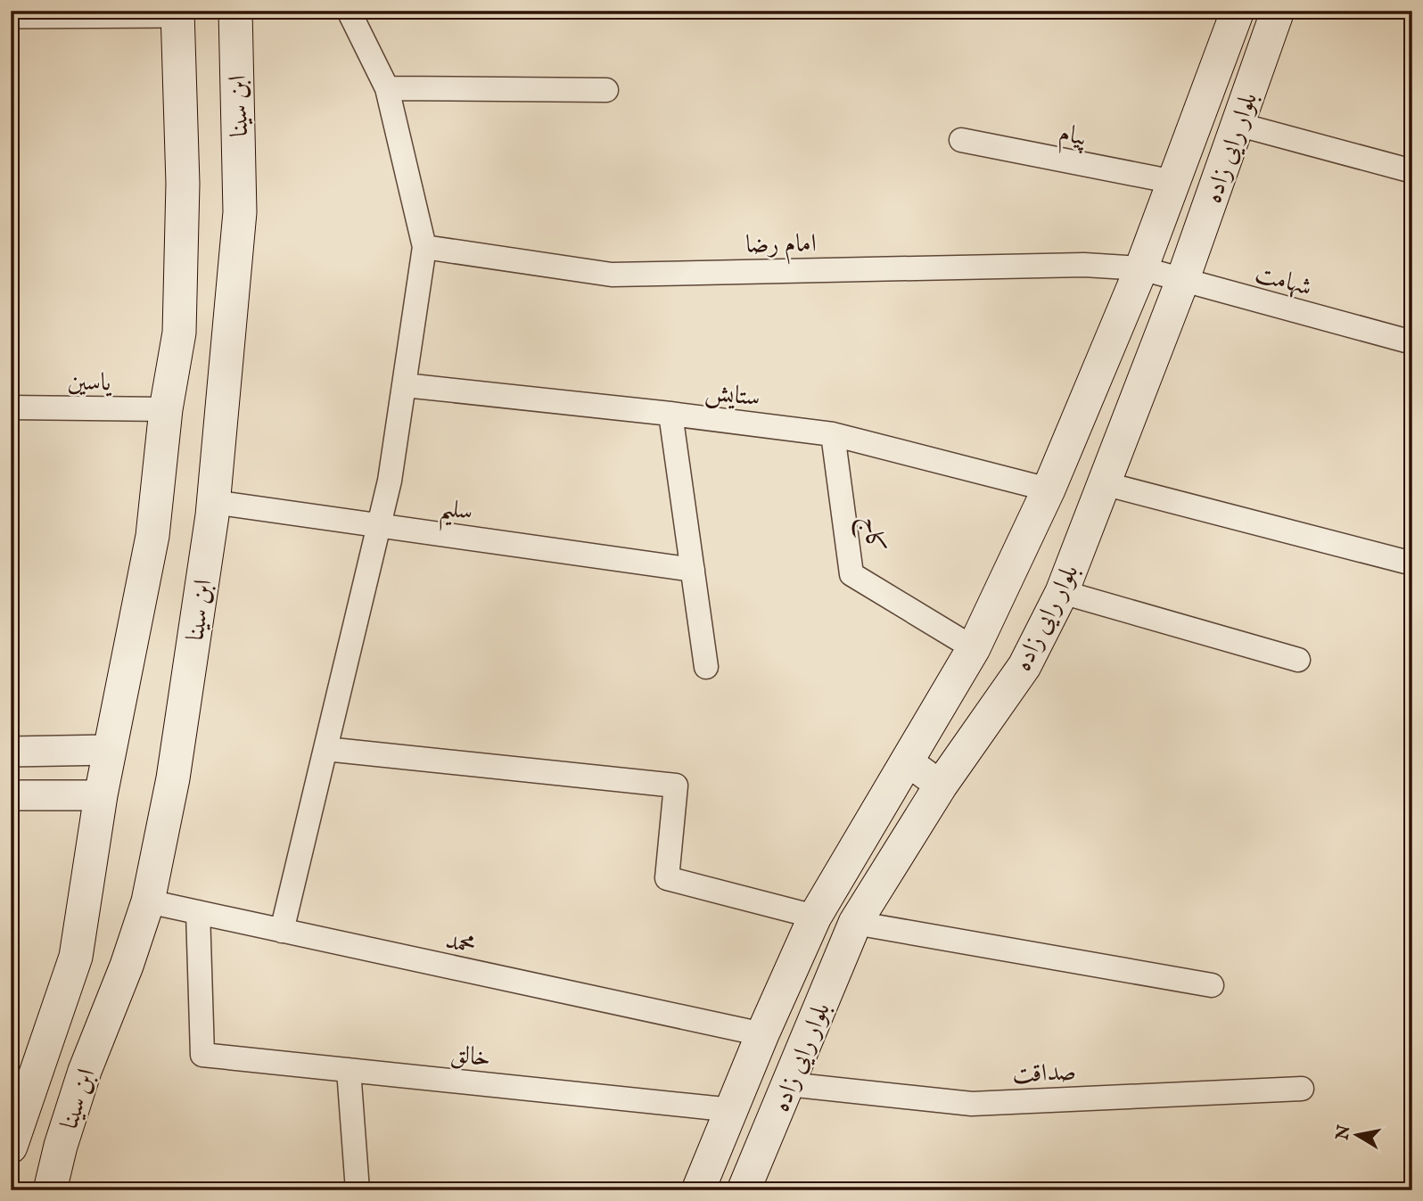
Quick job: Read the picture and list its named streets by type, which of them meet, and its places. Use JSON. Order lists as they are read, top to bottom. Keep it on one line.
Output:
{"streets":{"main road":["ابن سینا","بلوار رایی زاده"],"street":["پیام","امام رضا","شهامت","یاسین","ستایش","سلیم","کاج","محمد","خالق","صداقت"]},"crossings":[["ابن سینا","یاسین"],["ابن سینا","سلیم"],["ابن سینا","محمد"],["پیام","بلوار رایی زاده"],["بلوار رایی زاده","امام رضا"],["بلوار رایی زاده","شهامت"],["بلوار رایی زاده","ستایش"],["بلوار رایی زاده","کاج"],["بلوار رایی زاده","محمد"],["بلوار رایی زاده","خالق"],["بلوار رایی زاده","صداقت"],["امام رضا","شهامت"],["ستایش","کاج"],["محمد","خالق"]],"north":"left"}
